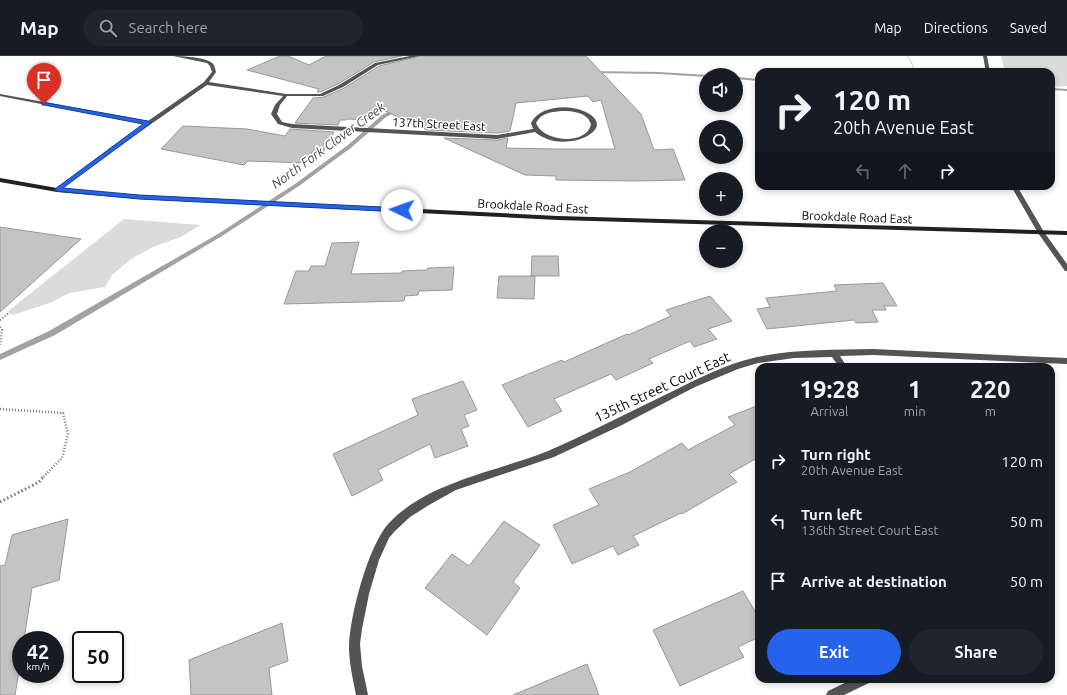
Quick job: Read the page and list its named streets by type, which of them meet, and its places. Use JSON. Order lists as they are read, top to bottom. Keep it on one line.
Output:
{"streets":{"main road":["Brookdale Road East"],"street":["137th Street East","135th Street Court East"]},"water":["North Fork Clover Creek"],"page":{"header":"Map","search":"Search here","nav":["Map","Directions","Saved"],"map_buttons":["+","−"],"turn":["120 m","20th Avenue East"],"eta":["19:28","Arrival","1","min","220","m"],"list":[{"name":"Turn right","note":"20th Avenue East","value":"120 m"},{"name":"Turn left","note":"136th Street Court East","value":"50 m"},{"name":"Arrive at destination","value":"50 m"}],"buttons":["Exit","Share"],"speed":"42 km/h","limit":"50"}}
